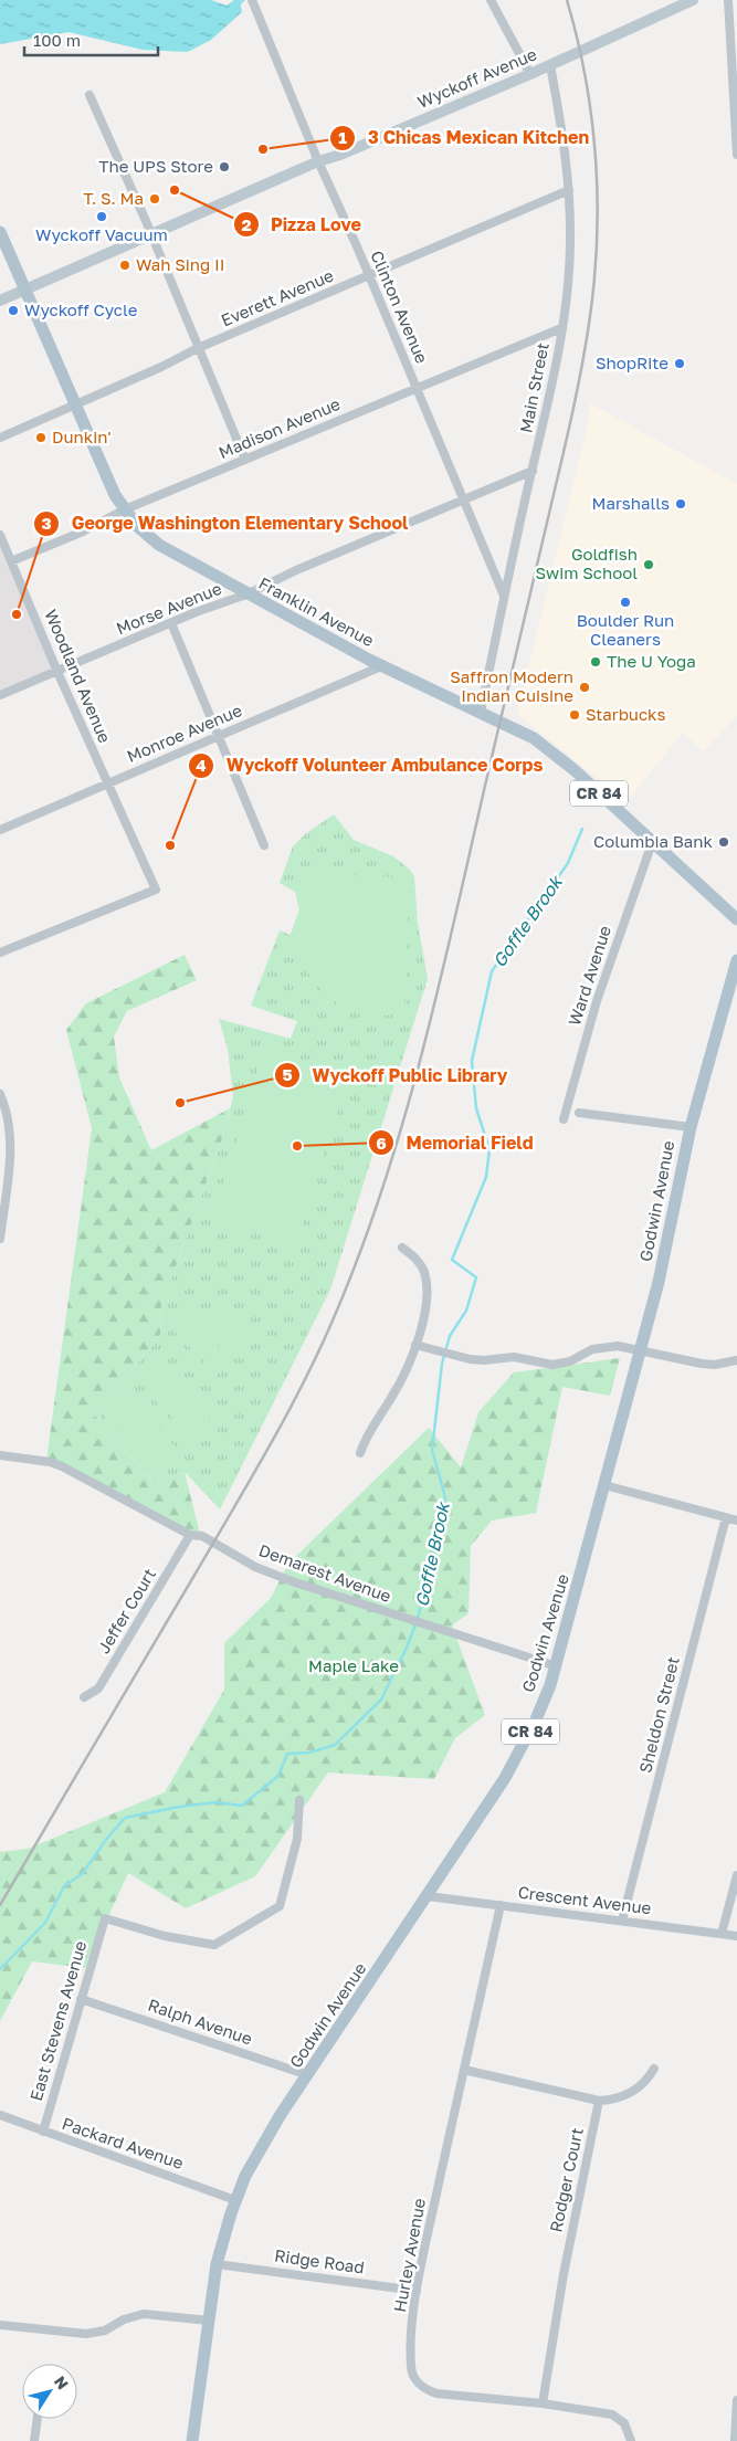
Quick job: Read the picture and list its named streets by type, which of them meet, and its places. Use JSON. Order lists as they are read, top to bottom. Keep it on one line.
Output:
{"streets":{"main road":["Wyckoff Avenue","Franklin Avenue","CR 84","Godwin Avenue"],"street":["Everett Avenue","Clinton Avenue","Main Street","Madison Avenue","Morse Avenue","Woodland Avenue","Monroe Avenue","Ward Avenue","Demarest Avenue","Jeffer Court","Sheldon Street","Crescent Avenue","East Stevens Avenue","Ralph Avenue","Packard Avenue","Rodger Court","Hurley Avenue","Ridge Road"]},"crossings":[["Wyckoff Avenue","Clinton Avenue"],["Wyckoff Avenue","Main Street"],["Wyckoff Avenue","Franklin Avenue"],["Everett Avenue","Clinton Avenue"],["Everett Avenue","Main Street"],["Everett Avenue","Franklin Avenue"],["Clinton Avenue","Main Street"],["Clinton Avenue","Madison Avenue"],["Clinton Avenue","Morse Avenue"],["Main Street","Madison Avenue"],["Main Street","Morse Avenue"],["Main Street","Franklin Avenue"],["Madison Avenue","Franklin Avenue"],["Madison Avenue","Woodland Avenue"],["Morse Avenue","Franklin Avenue"],["Morse Avenue","Woodland Avenue"],["Franklin Avenue","Monroe Avenue"],["Franklin Avenue","Ward Avenue"],["Woodland Avenue","Monroe Avenue"],["Godwin Avenue","Demarest Avenue"],["Godwin Avenue","Crescent Avenue"],["Godwin Avenue","Ralph Avenue"],["Godwin Avenue","Packard Avenue"],["Godwin Avenue","Ridge Road"],["Demarest Avenue","Jeffer Court"],["Sheldon Street","Crescent Avenue"],["Crescent Avenue","Hurley Avenue"],["East Stevens Avenue","Ralph Avenue"],["East Stevens Avenue","Packard Avenue"],["Rodger Court","Hurley Avenue"],["Hurley Avenue","Ridge Road"]],"water":["Goffle Brook"],"parks":["Maple Lake"],"places":["3 Chicas Mexican Kitchen","The UPS Store","Pizza Love","T. S. Ma","Wyckoff Vacuum","Wah Sing II","Wyckoff Cycle","ShopRite","Dunkin'","Marshalls","Goldfish Swim School","Boulder Run Cleaners","George Washington Elementary School","The U Yoga","Saffron Modern Indian Cuisine","Starbucks","Columbia Bank","Wyckoff Volunteer Ambulance Corps","Wyckoff Public Library","Memorial Field"],"scale_bar":"100 m","north":"top right"}
